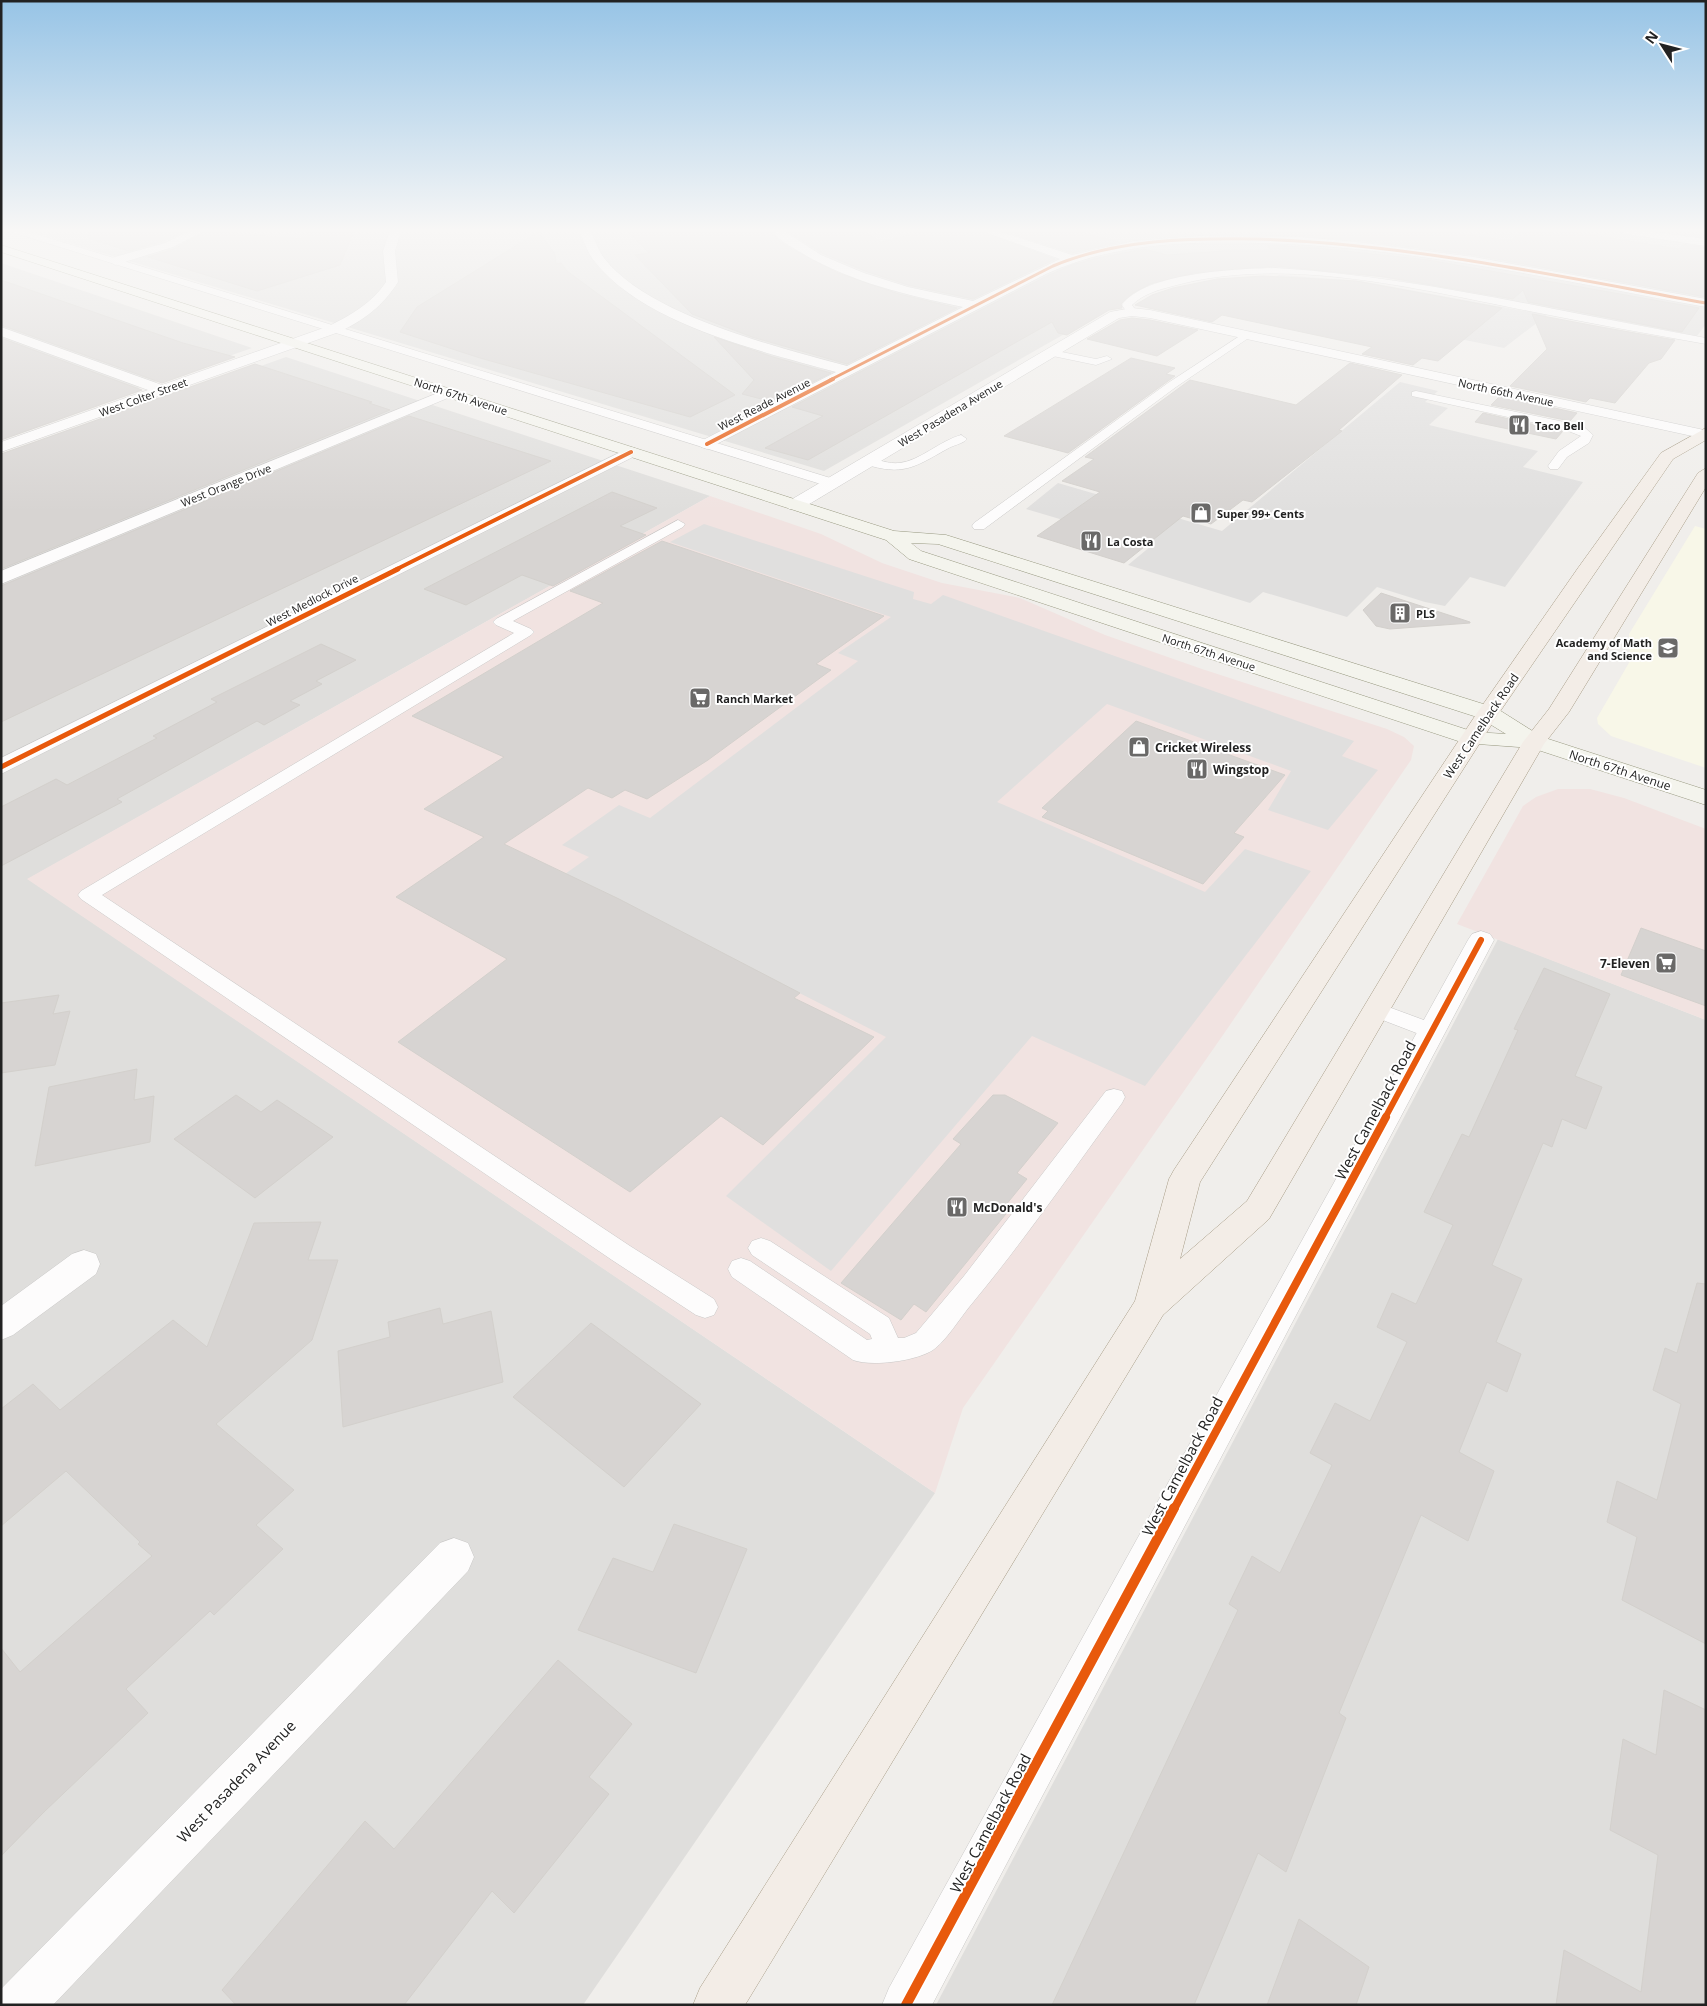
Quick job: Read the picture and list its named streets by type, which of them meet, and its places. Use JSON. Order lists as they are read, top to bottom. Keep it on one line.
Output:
{"streets":{"main road":["North 67th Avenue","West Camelback Road"],"street":["North 66th Avenue","West Colter Street","West Reade Avenue","West Pasadena Avenue","West Orange Drive","West Medlock Drive"]},"crossings":[["North 66th Avenue","West Camelback Road"],["North 67th Avenue","West Colter Street"],["North 67th Avenue","West Pasadena Avenue"],["North 67th Avenue","West Orange Drive"],["North 67th Avenue","West Medlock Drive"],["North 67th Avenue","West Camelback Road"]],"places":{"restaurant":["Taco Bell","La Costa","Wingstop","McDonald's"],"shop":["Super 99+ Cents","Cricket Wireless"],"building":["PLS"],"school or university":["Academy of Math and Science"],"supermarket":["Ranch Market","7-Eleven"]},"north":"top left"}
